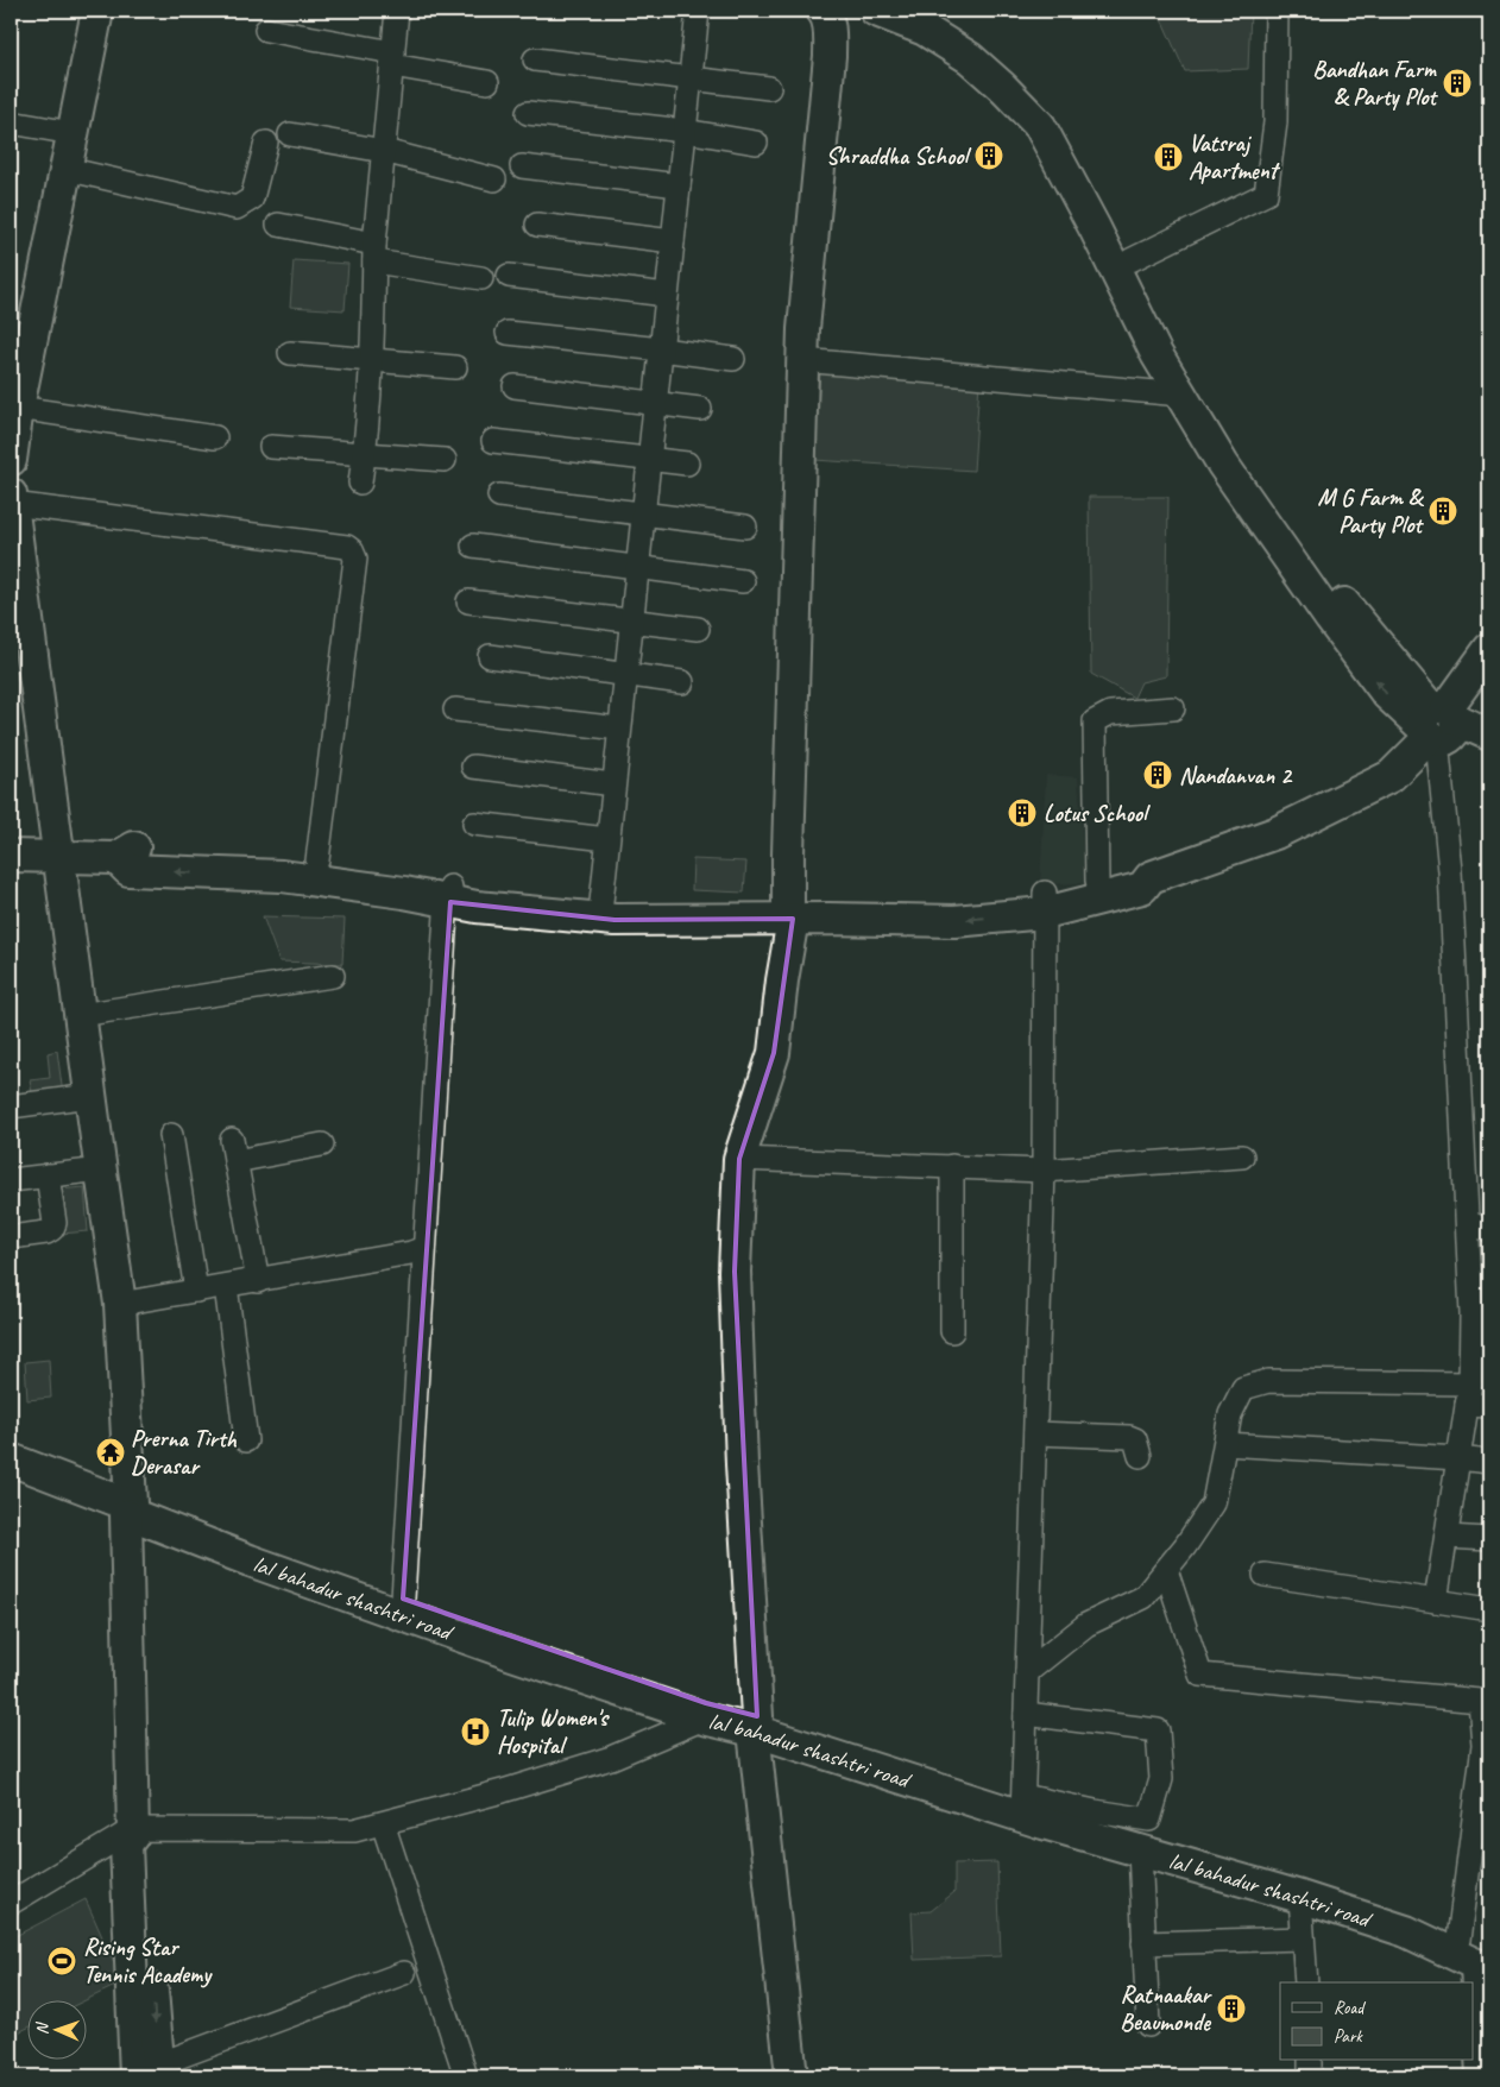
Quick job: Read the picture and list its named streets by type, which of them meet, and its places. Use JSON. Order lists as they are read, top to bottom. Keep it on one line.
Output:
{"streets":{"street":["lal bahadur shashtri road"]},"places":{"building":["Bandhan Farm & Party Plot","Shraddha School","Vatsraj Apartment","M G Farm & Party Plot","Nandanvan 2","Lotus School","Ratnaakar Beaumonde"],"temple":["Prerna Tirth Derasar"],"hospital":["Tulip Women's Hospital"],"sports":["Rising Star Tennis Academy"]},"legend":["Road","Park"],"north":"left"}
